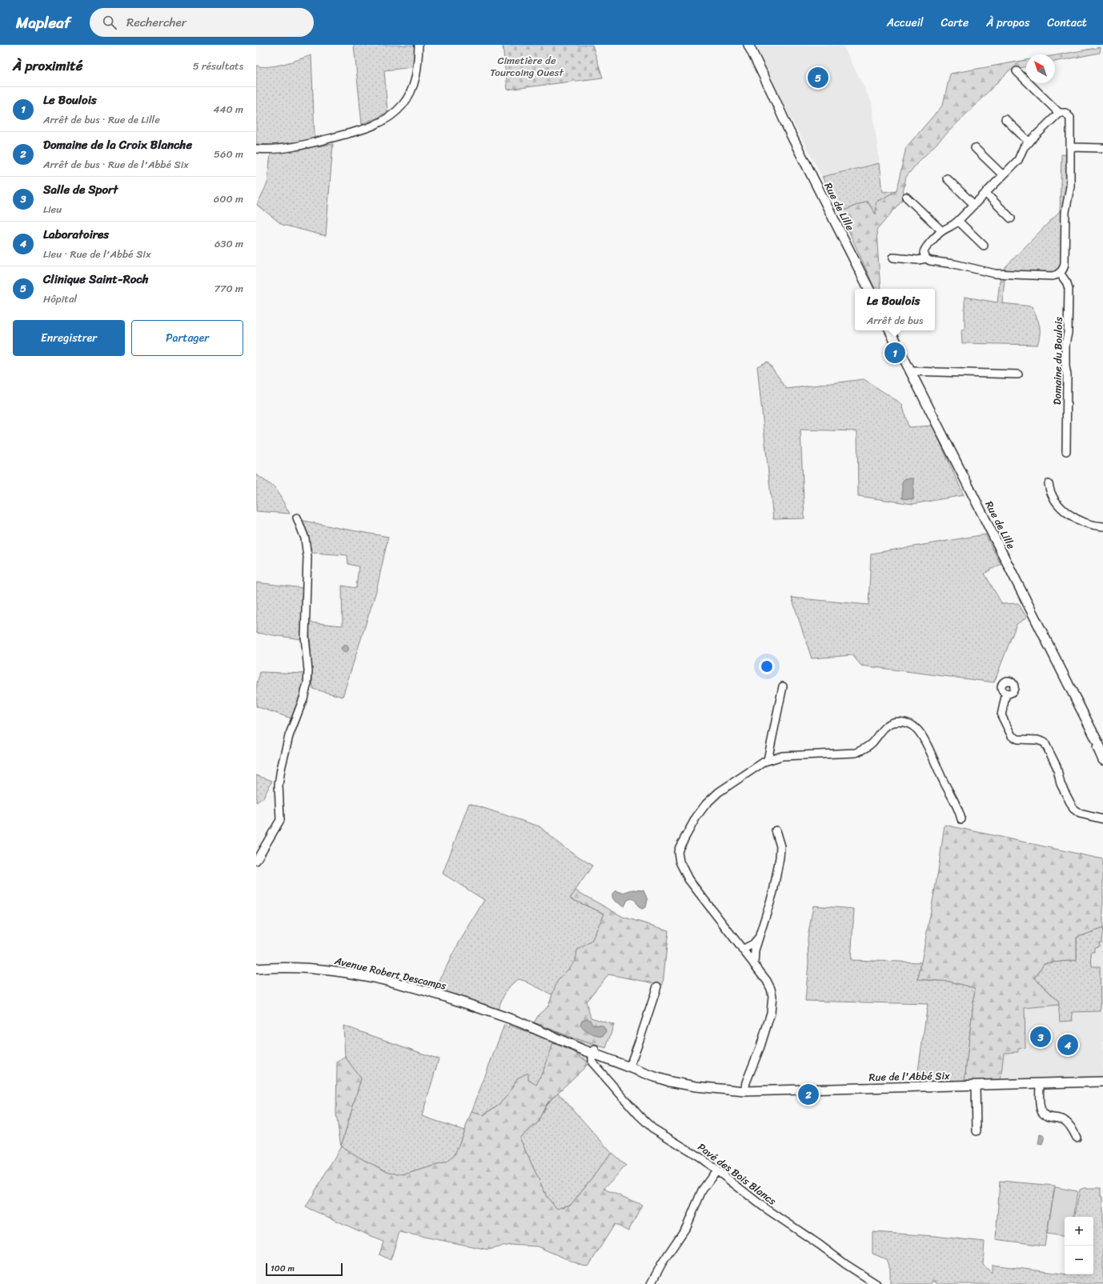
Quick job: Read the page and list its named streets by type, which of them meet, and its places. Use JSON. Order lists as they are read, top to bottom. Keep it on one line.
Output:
{"streets":{"main road":["Rue de Lille","Avenue Robert Descamps","Rue de l'Abbé Six"],"street":["Domaine du Boulois","Pavé des Bois Blancs"]},"crossings":[["Avenue Robert Descamps","Rue de l'Abbé Six"],["Avenue Robert Descamps","Pavé des Bois Blancs"]],"parks":["Cimetière de Tourcoing Ouest"],"scale_bar":"100 m","north":"top left","page":{"header":"Mapleaf","search":"Rechercher","nav":["Accueil","Carte","À propos","Contact"],"heading":["À proximité","5 résultats"],"pins":["5","1","3","4","2"],"list":[{"mark":"1","name":"Le Boulois","note":"Arrêt de bus · Rue de Lille","value":"440 m"},{"mark":"2","name":"Domaine de la Croix Blanche","note":"Arrêt de bus · Rue de l'Abbé Six","value":"560 m"},{"mark":"3","name":"Salle de Sport","note":"Lieu","value":"600 m"},{"mark":"4","name":"Laboratoires","note":"Lieu · Rue de l'Abbé Six","value":"630 m"},{"mark":"5","name":"Clinique Saint-Roch","note":"Hôpital","value":"770 m"}],"popup":["Le Boulois","Arrêt de bus"],"buttons":["Enregistrer","Partager"],"map_buttons":["+","−"],"scale":"100 m"}}
